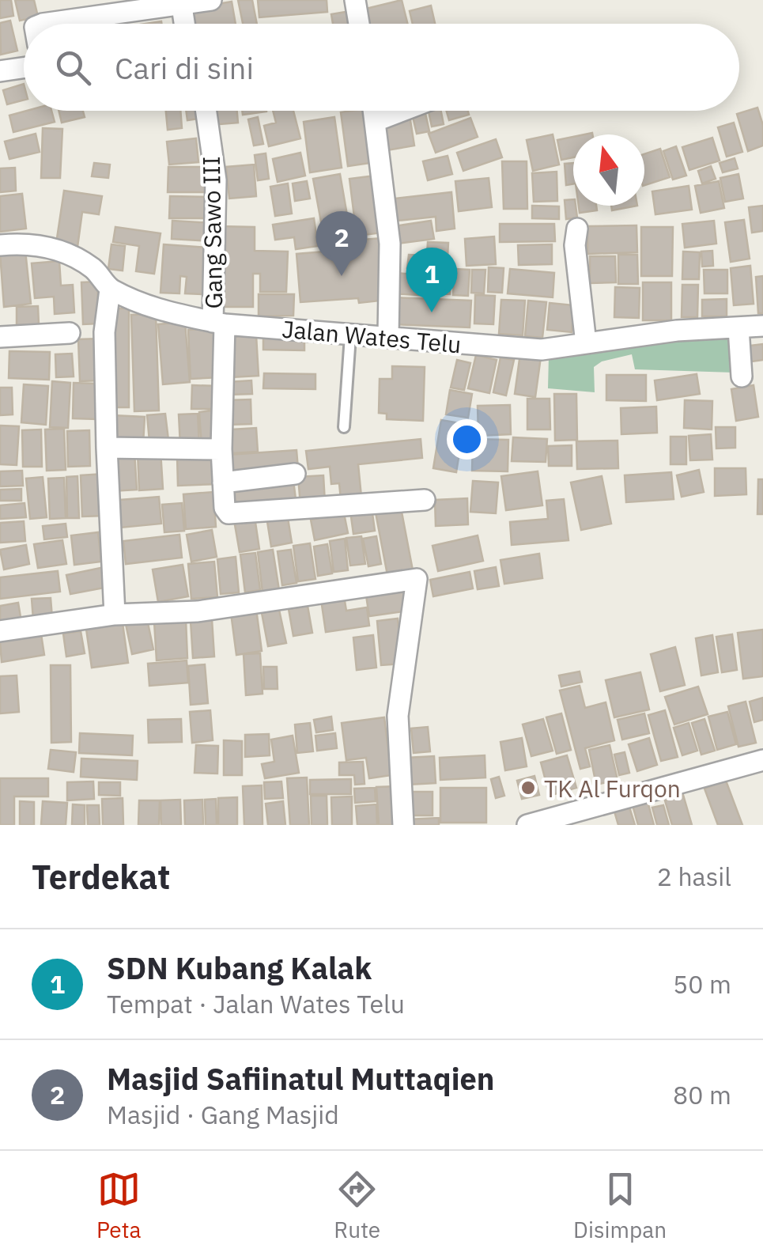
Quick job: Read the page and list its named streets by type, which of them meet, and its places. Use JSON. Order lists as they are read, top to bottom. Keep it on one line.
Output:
{"streets":{"street":["Gang Sawo III","Jalan Wates Telu"]},"crossings":[["Gang Sawo III","Jalan Wates Telu"]],"places":["TK Al Furqon"],"north":"top","page":{"search":"Cari di sini","pins":["2","1"],"heading":["Terdekat","2 hasil"],"list":[{"mark":"1","name":"SDN Kubang Kalak","note":"Tempat · Jalan Wates Telu","value":"50 m"},{"mark":"2","name":"Masjid Safiinatul Muttaqien","note":"Masjid · Gang Masjid","value":"80 m"}],"nav":["Peta","Rute","Disimpan"]}}
